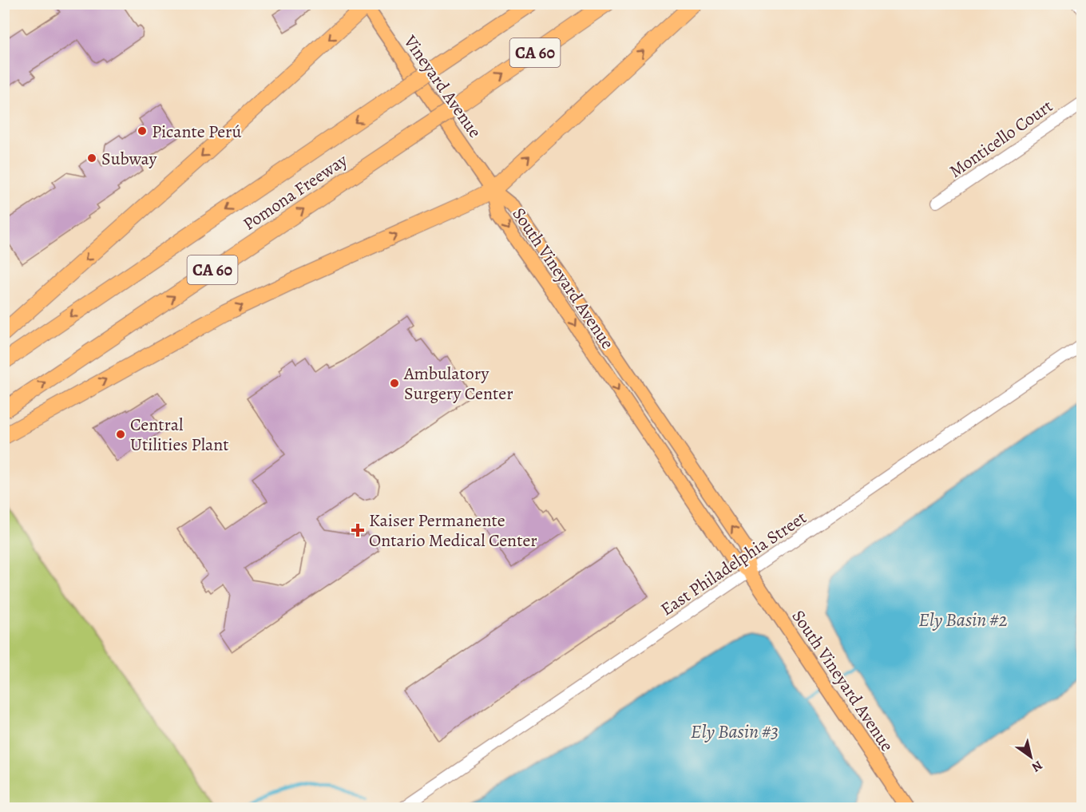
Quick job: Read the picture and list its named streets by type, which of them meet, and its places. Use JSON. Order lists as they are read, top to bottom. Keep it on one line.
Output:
{"streets":{"highway":["CA 60","Pomona Freeway"],"main road":["Vineyard Avenue","South Vineyard Avenue"],"street":["Monticello Court","East Philadelphia Street"]},"crossings":[["Vineyard Avenue","South Vineyard Avenue"],["South Vineyard Avenue","East Philadelphia Street"]],"water":["Ely Basin #2","Ely Basin #3"],"places":{"other":["Picante Perú","Subway","Ambulatory Surgery Center","Central Utilities Plant"],"health":["Kaiser Permanente Ontario Medical Center"]},"north":"bottom right"}
